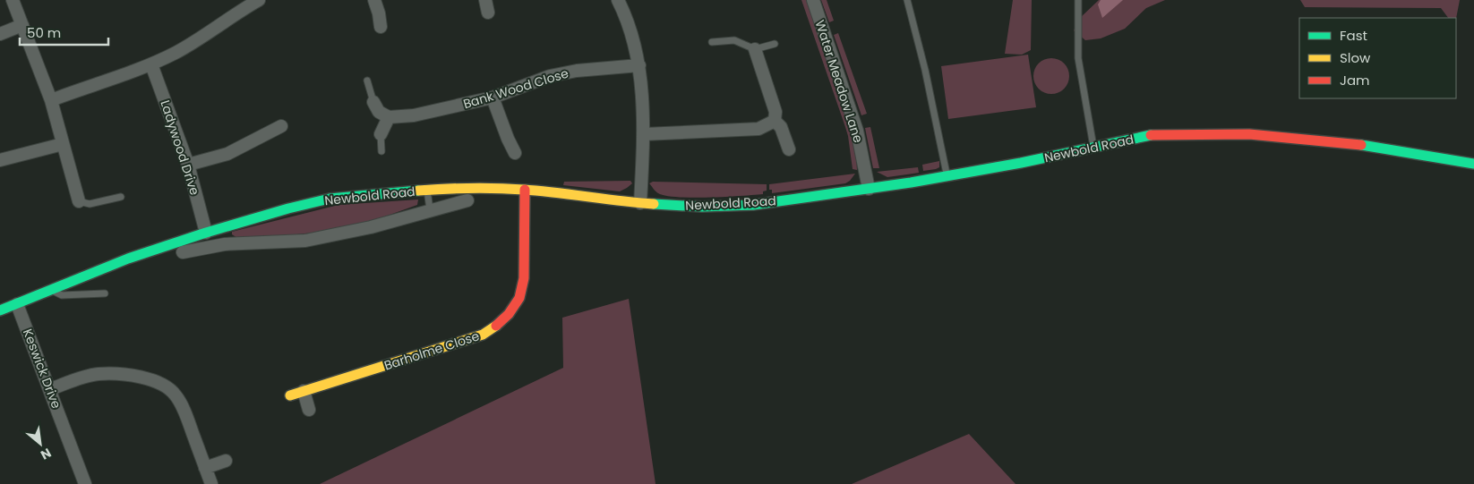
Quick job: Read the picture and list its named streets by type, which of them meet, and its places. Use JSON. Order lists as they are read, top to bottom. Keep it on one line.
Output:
{"streets":{"main road":["Newbold Road","Barholme Close"],"street":["Water Meadow Lane","Bank Wood Close","Ladywood Drive","Keswick Drive"]},"crossings":[["Water Meadow Lane","Newbold Road"],["Ladywood Drive","Newbold Road"],["Newbold Road","Barholme Close"],["Newbold Road","Keswick Drive"]],"legend":["Fast","Slow","Jam"],"scale_bar":"50 m","north":"bottom right"}
